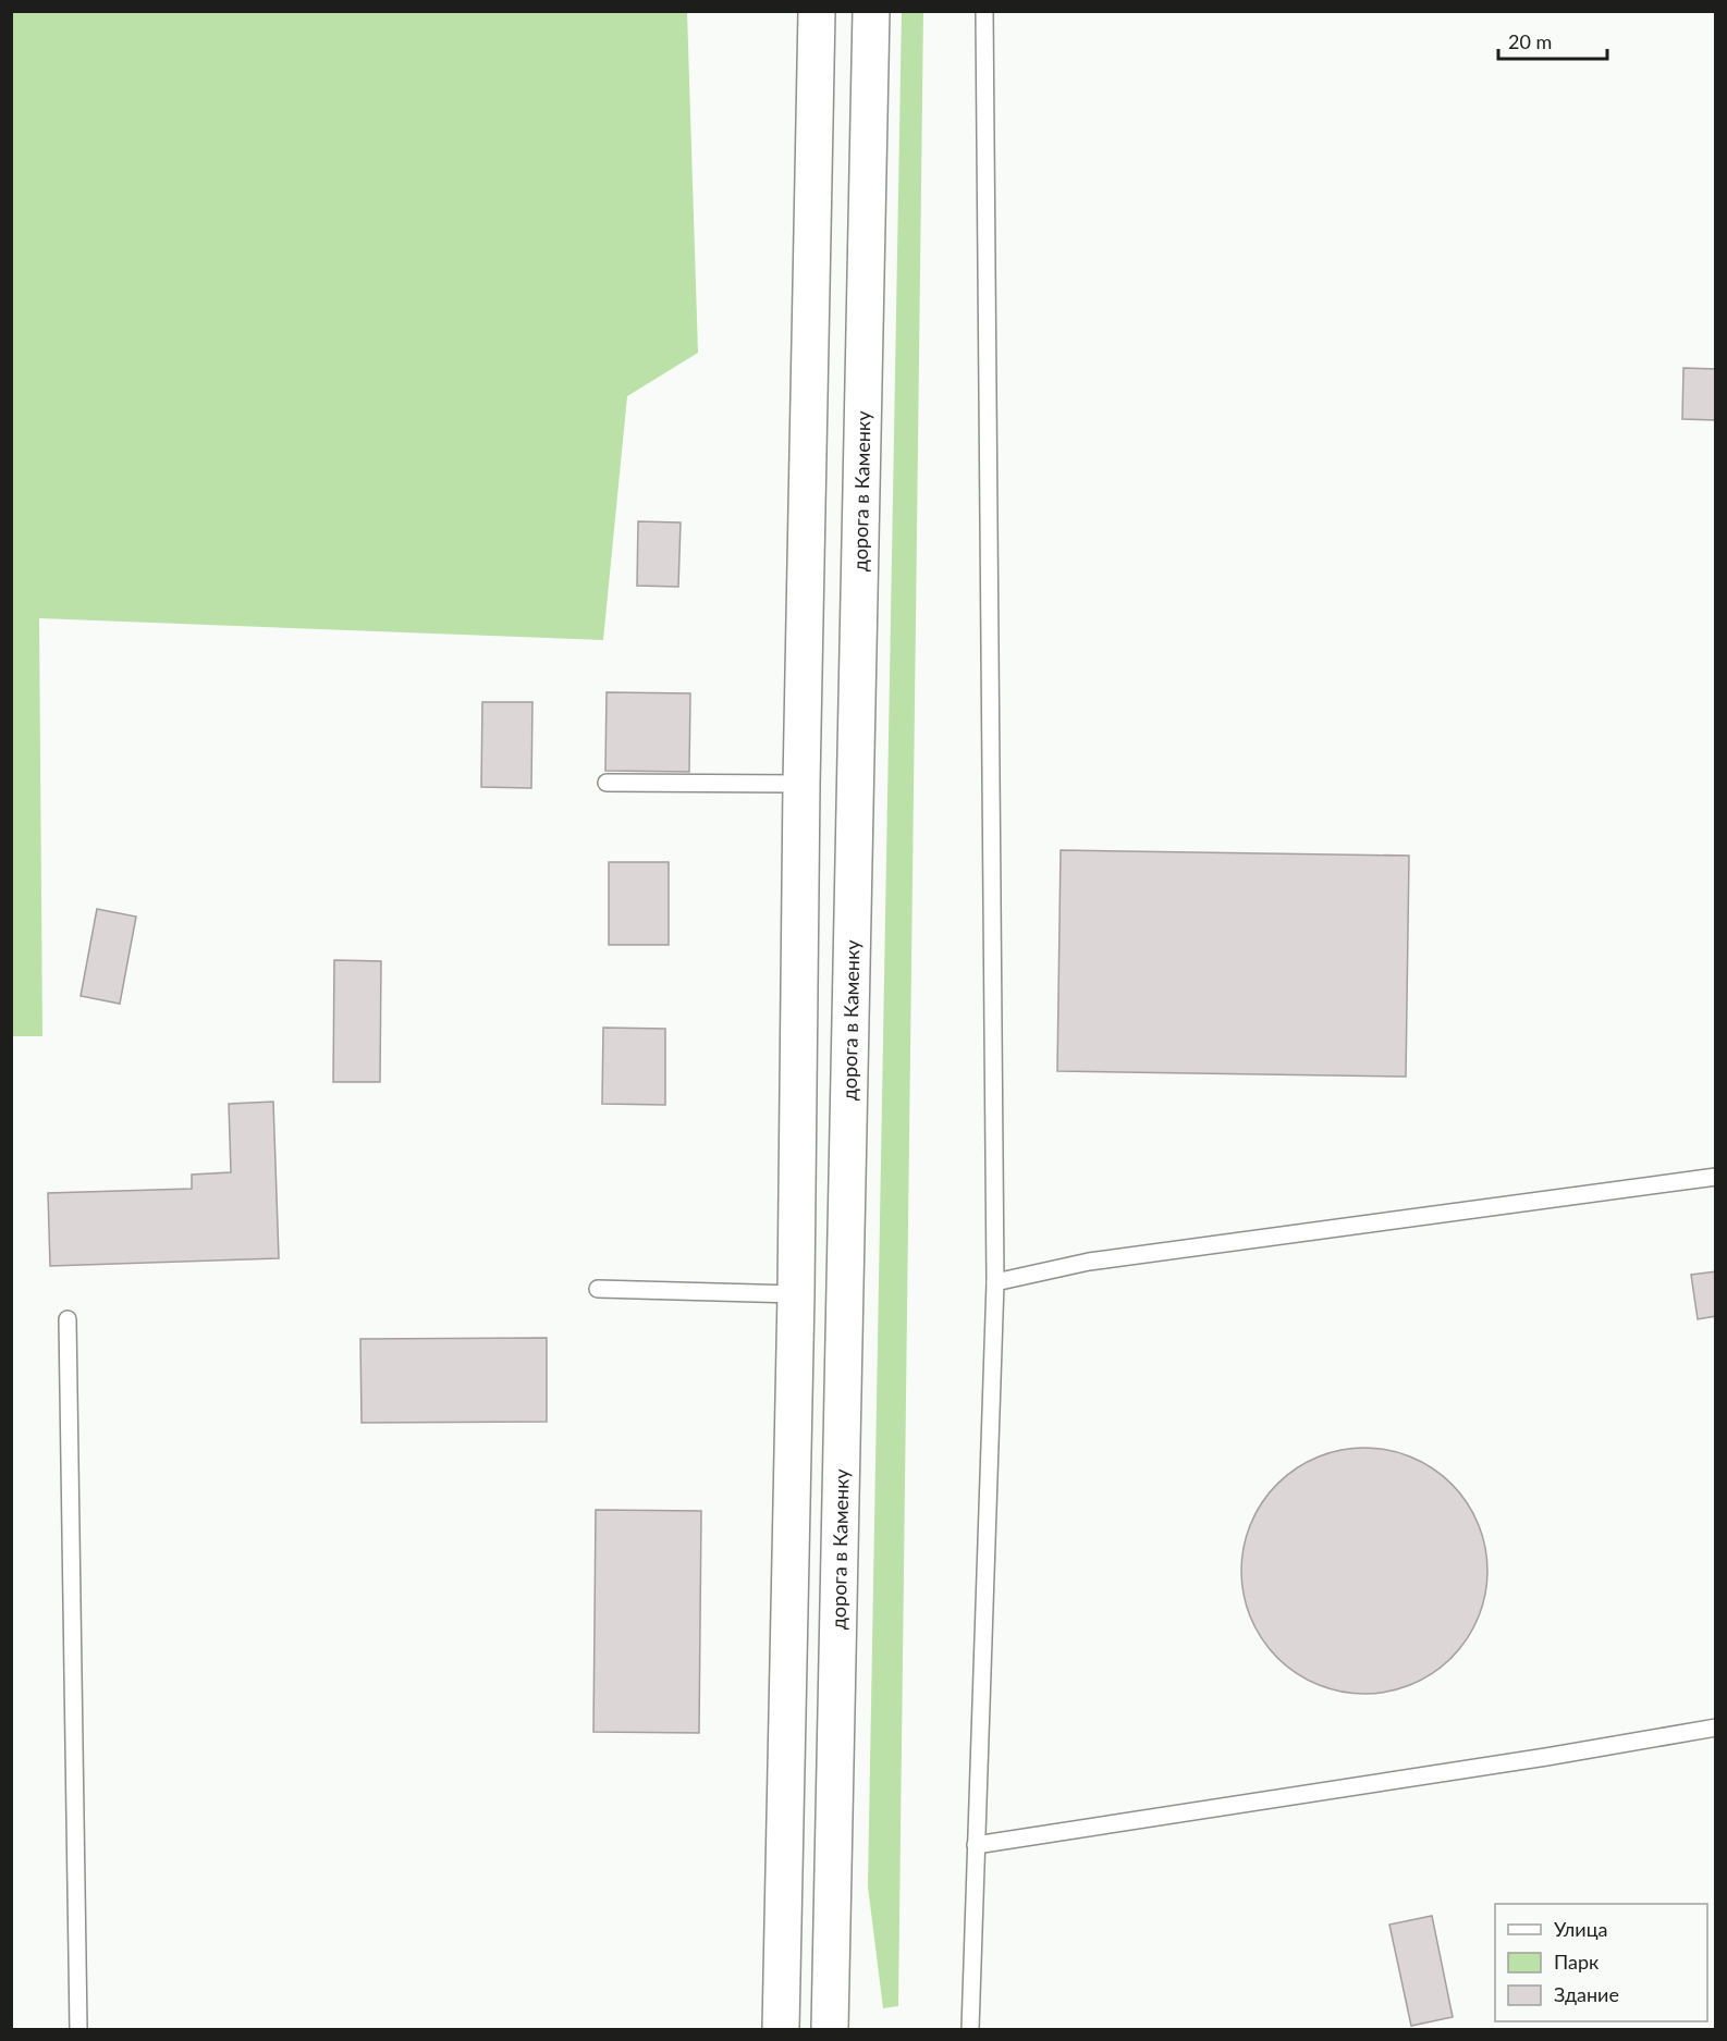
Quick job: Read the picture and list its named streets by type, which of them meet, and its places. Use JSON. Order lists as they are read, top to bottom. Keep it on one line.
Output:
{"streets":{"main road":["дорога в Каменку"]},"legend":["Улица","Парк","Здание"],"scale_bar":"20 m"}
